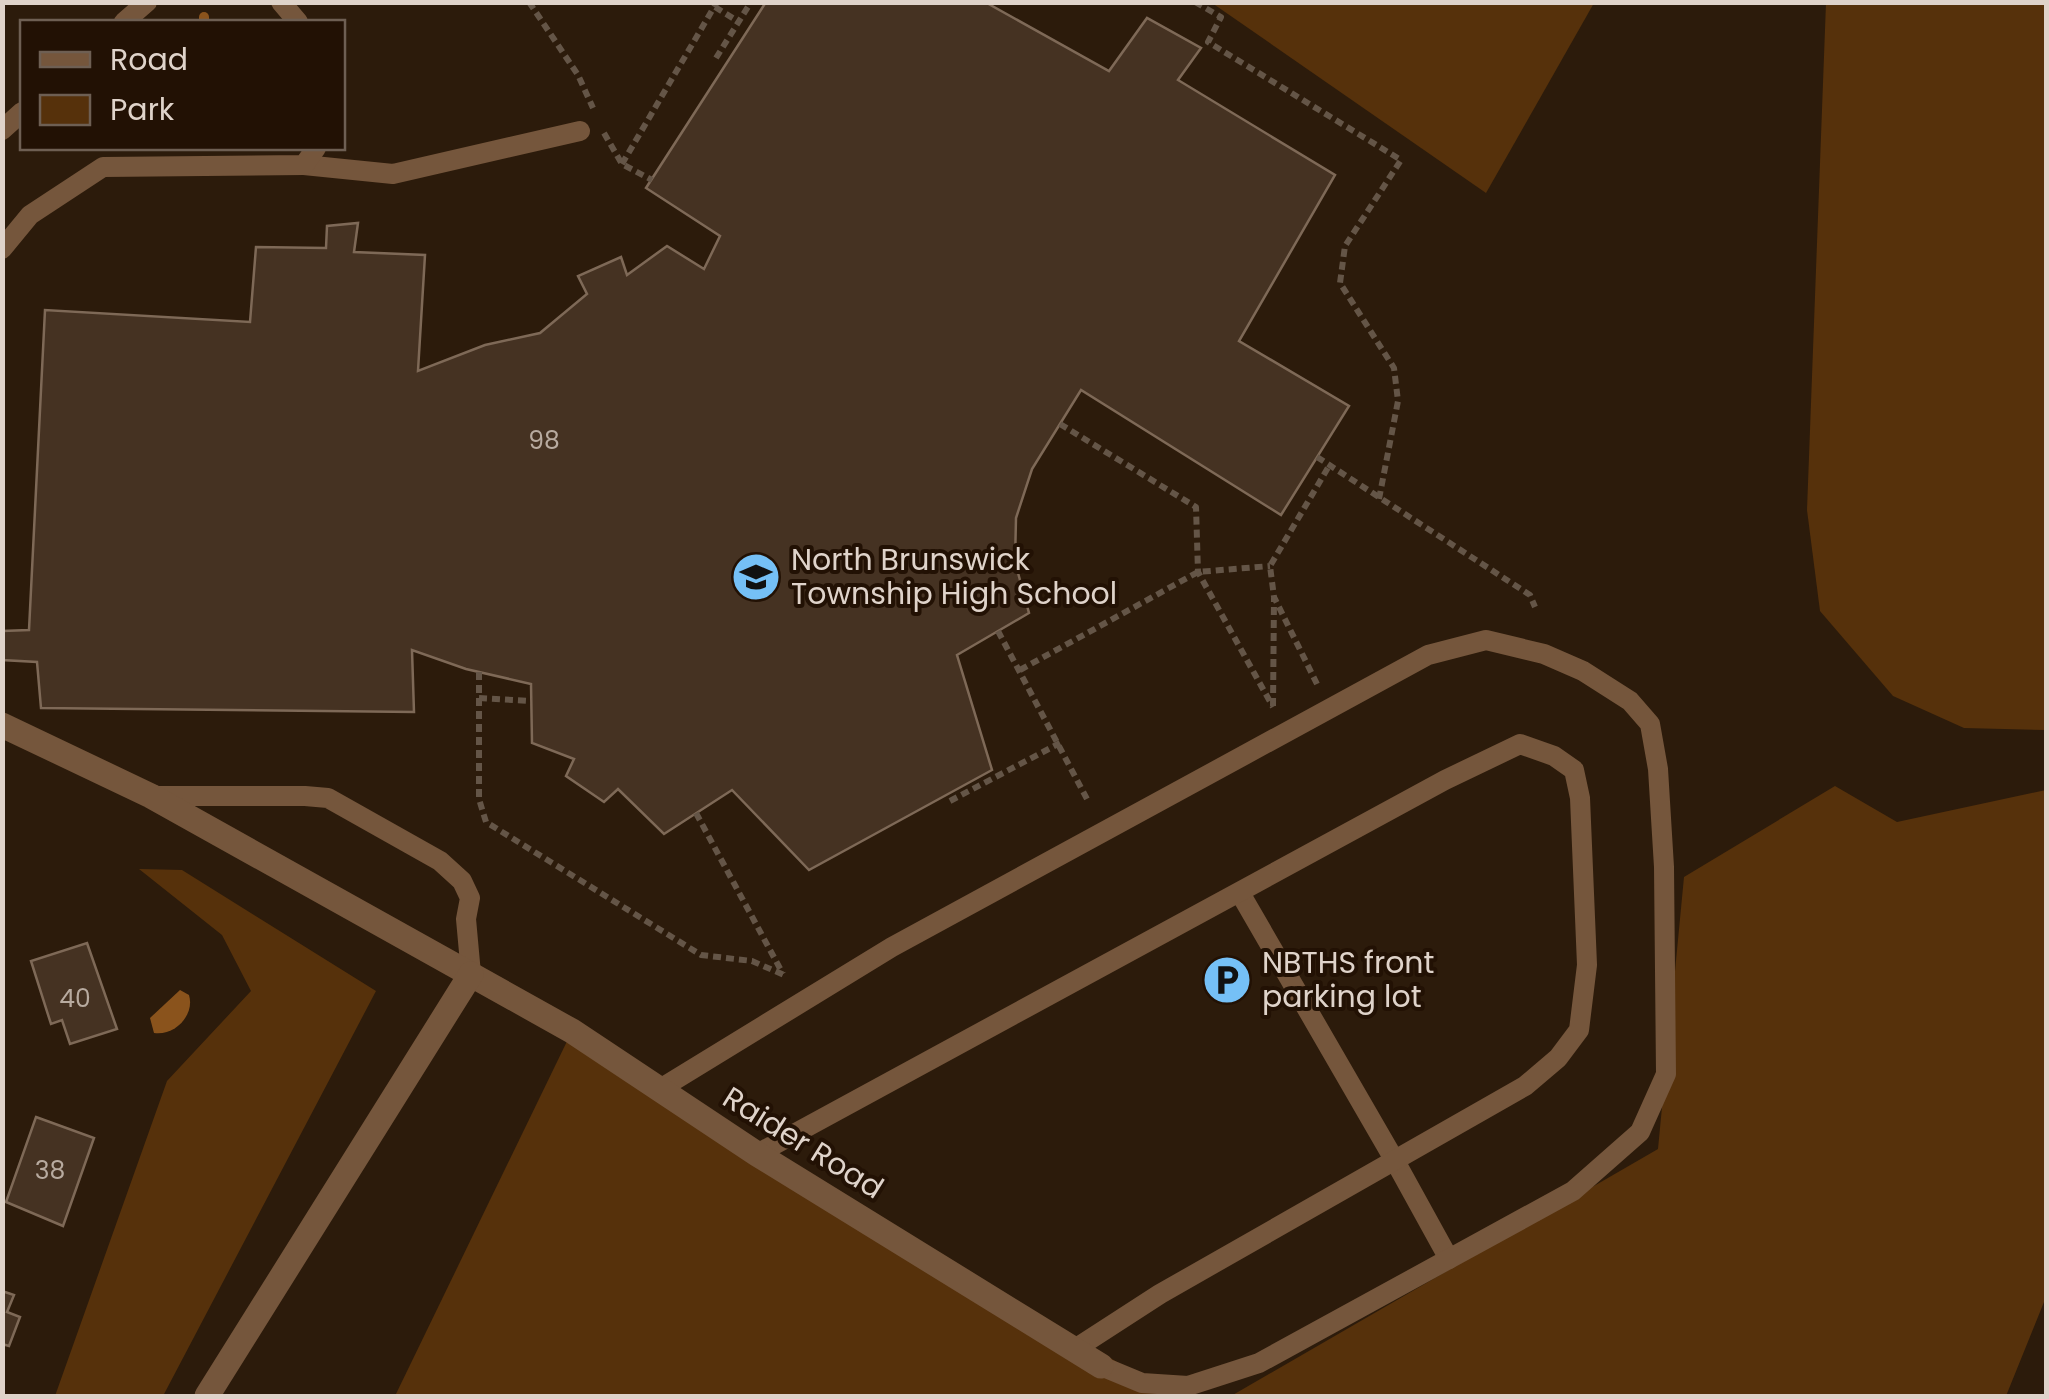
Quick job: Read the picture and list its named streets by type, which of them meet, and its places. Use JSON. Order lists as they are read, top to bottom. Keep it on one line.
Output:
{"streets":{"street":["Raider Road"]},"places":{"school or university":["North Brunswick Township High School"],"parking":["NBTHS front parking lot"]},"house_numbers":["98","40","38"],"legend":["Road","Park"]}
